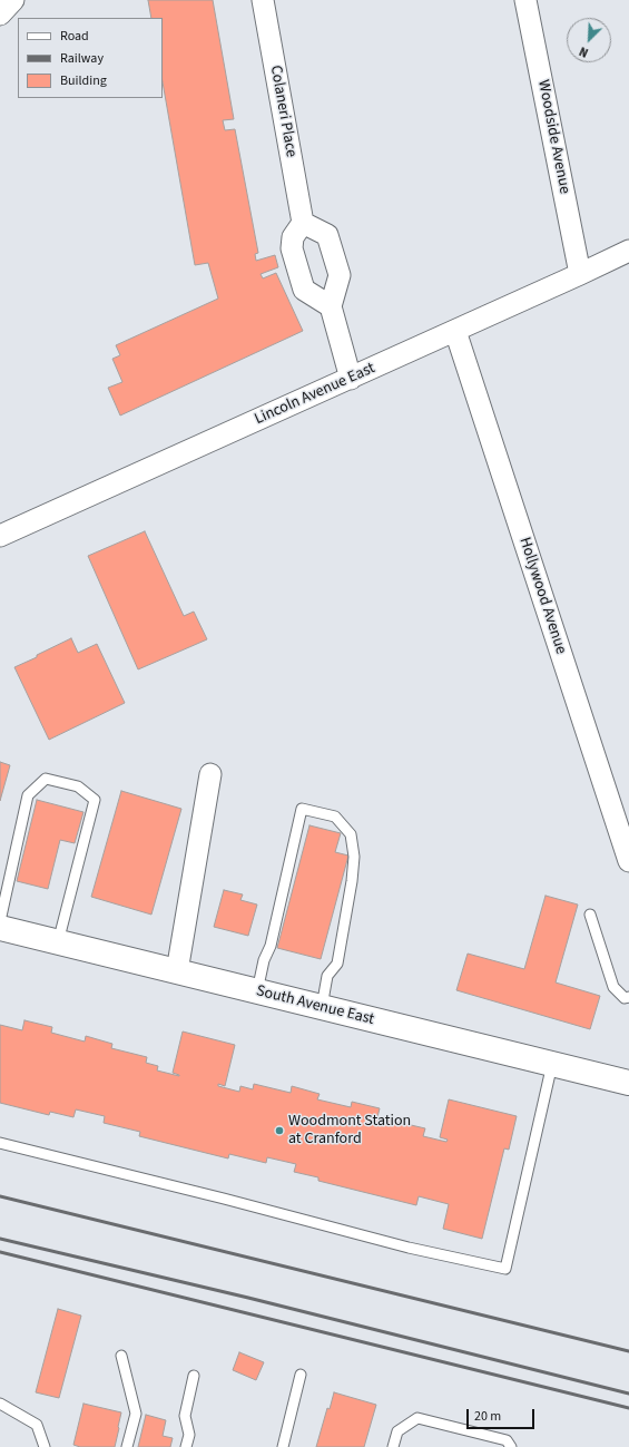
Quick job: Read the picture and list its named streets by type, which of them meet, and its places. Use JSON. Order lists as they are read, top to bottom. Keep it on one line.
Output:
{"streets":{"main road":["South Avenue East"],"street":["Colaneri Place","Woodside Avenue","Lincoln Avenue East","Hollywood Avenue"]},"crossings":[["Woodside Avenue","Lincoln Avenue East"],["Lincoln Avenue East","Hollywood Avenue"]],"places":["Woodmont Station at Cranford"],"legend":["Road","Railway","Building"],"scale_bar":"20 m","north":"bottom left"}
